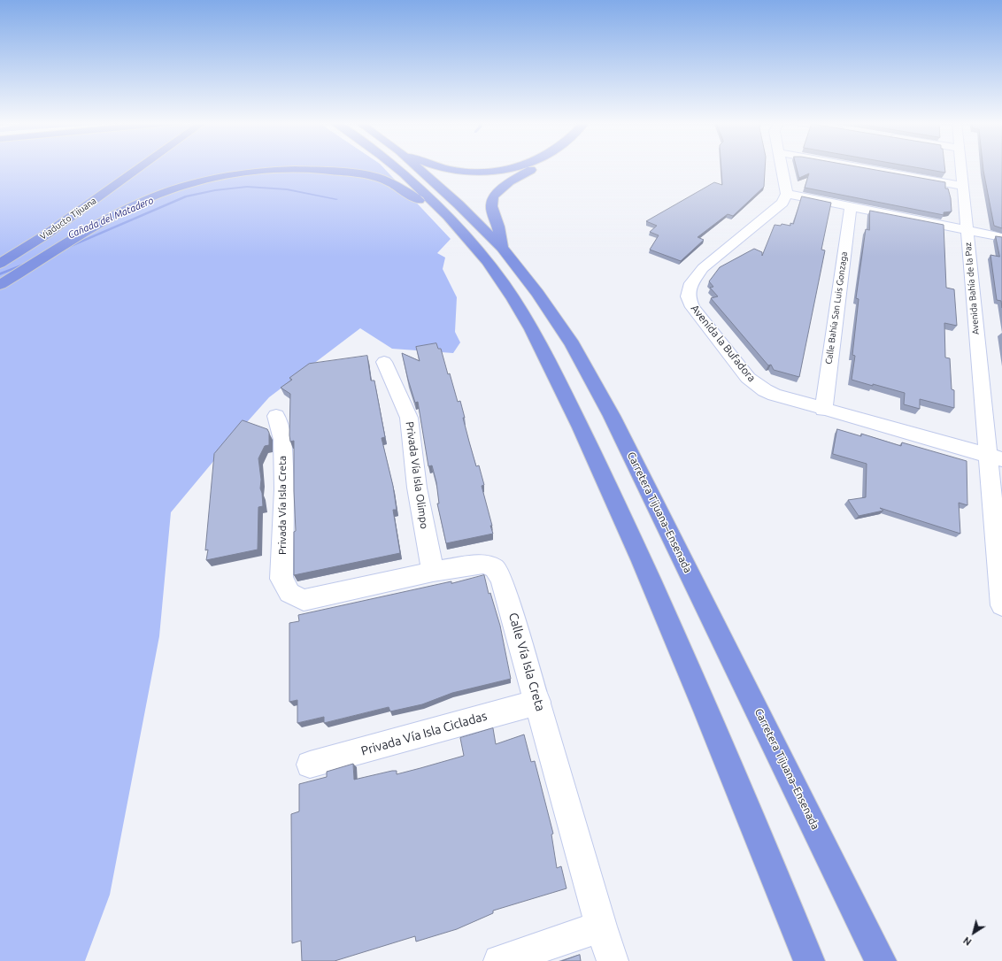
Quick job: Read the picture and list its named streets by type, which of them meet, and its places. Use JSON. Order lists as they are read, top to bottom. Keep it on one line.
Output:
{"streets":{"highway":["Viaducto Tijuana","Carretera Tijuana–Ensenada"],"street":["Avenida Bahía de la Paz","Calle Bahía San Luis Gonzaga","Avenida la Bufadora","Privada Vía Isla Olimpo","Privada Vía Isla Creta","Calle Vía Isla Creta","Privada Vía Isla Cicladas"]},"crossings":[["Avenida Bahía de la Paz","Avenida la Bufadora"],["Calle Bahía San Luis Gonzaga","Avenida la Bufadora"],["Privada Vía Isla Olimpo","Calle Vía Isla Creta"],["Privada Vía Isla Creta","Calle Vía Isla Creta"],["Calle Vía Isla Creta","Privada Vía Isla Cicladas"]],"water":["Cañada del Matadero"],"north":"bottom left"}
